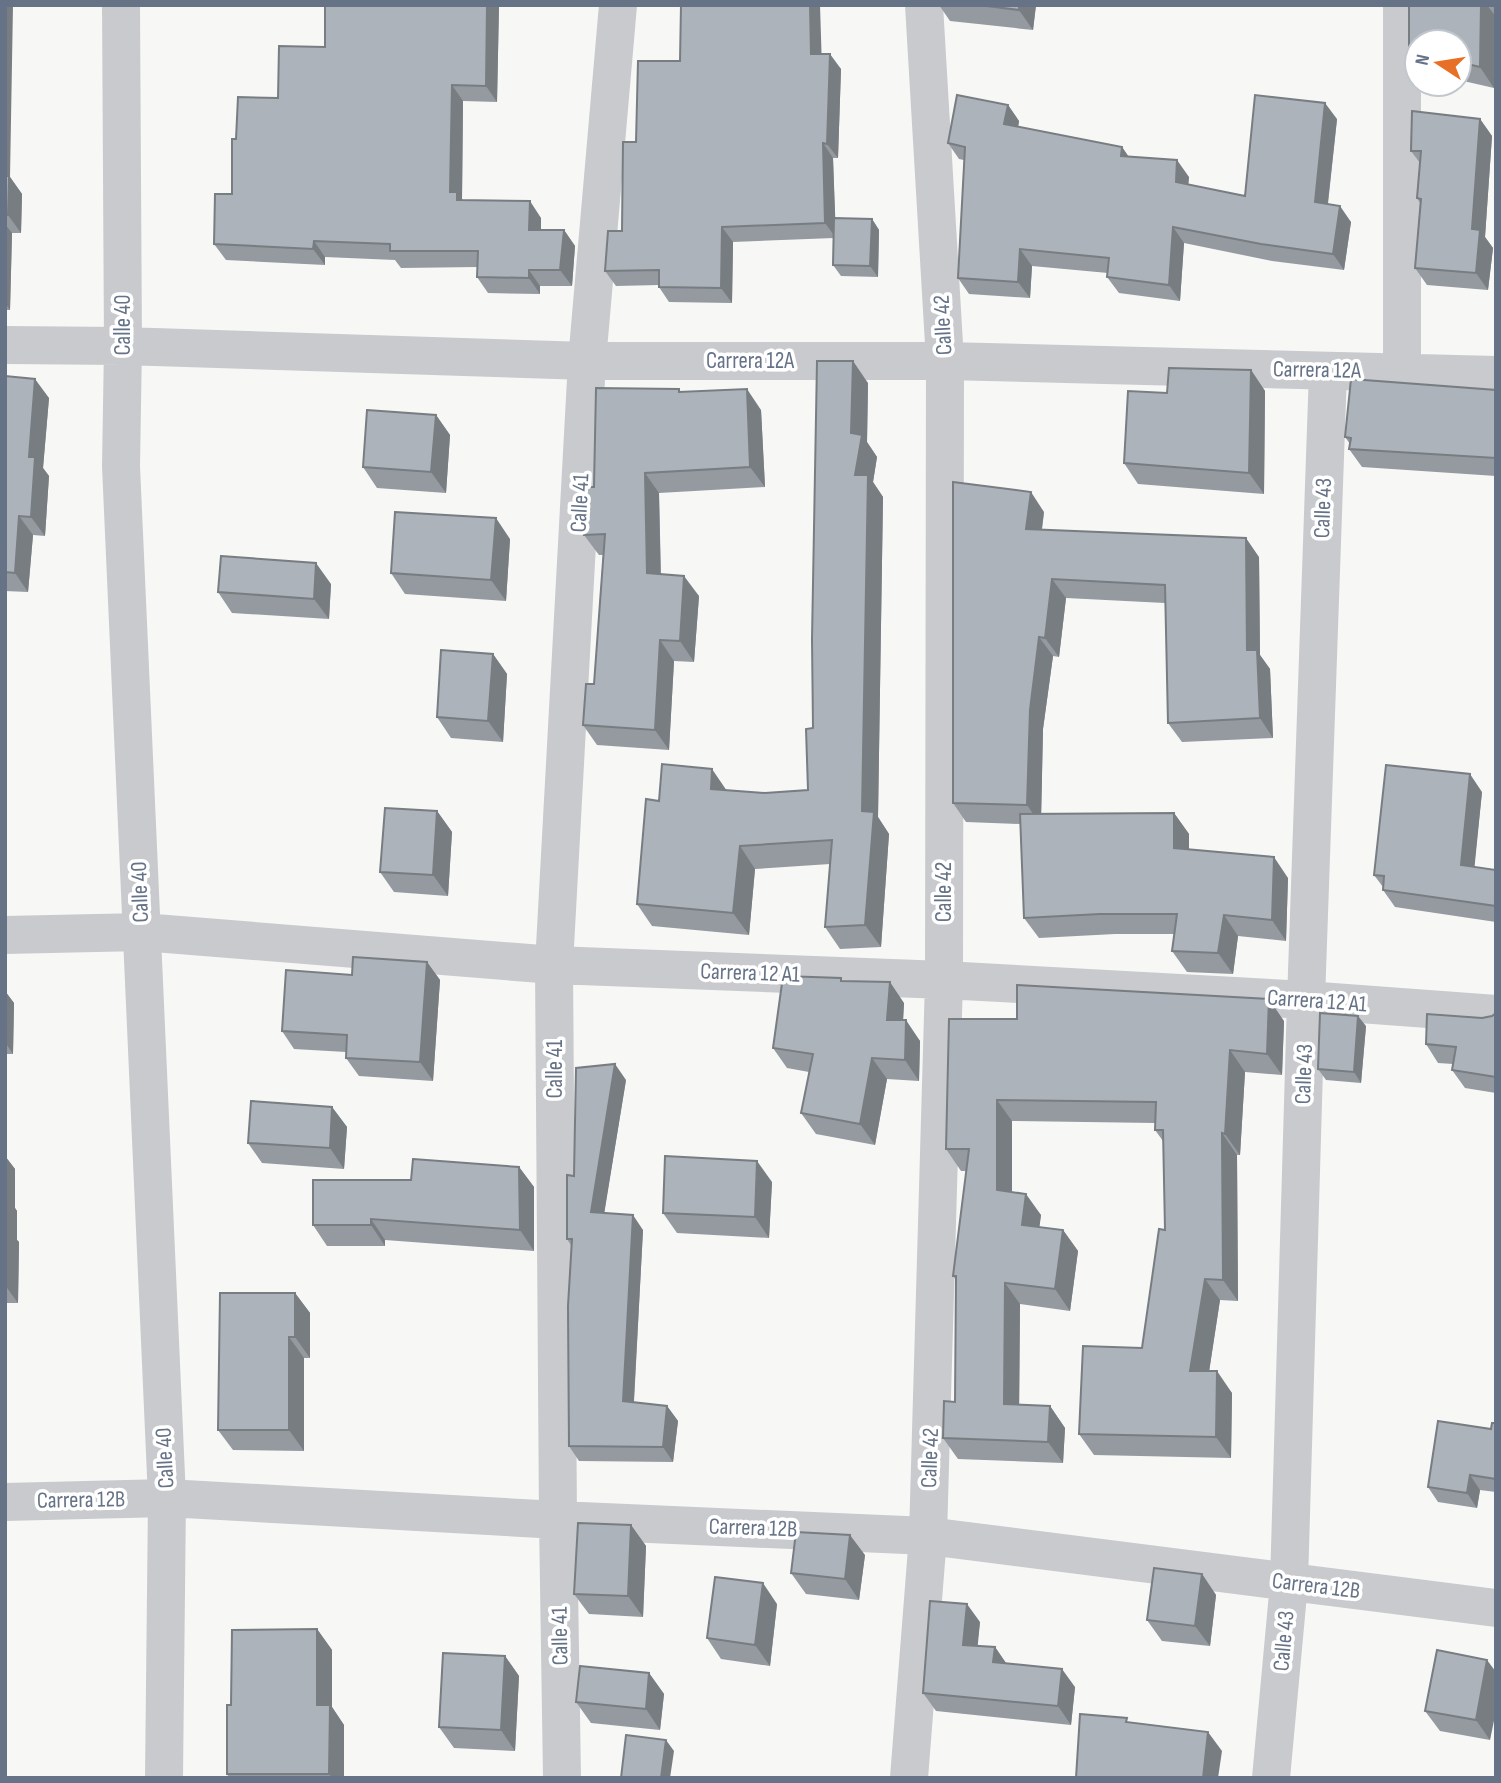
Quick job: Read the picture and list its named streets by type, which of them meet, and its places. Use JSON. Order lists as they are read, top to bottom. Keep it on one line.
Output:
{"streets":{"street":["Calle 40","Calle 42","Carrera 12A","Calle 41","Calle 43","Carrera 12 A1","Carrera 12B"]},"crossings":[["Calle 40","Carrera 12A"],["Calle 40","Carrera 12 A1"],["Calle 40","Carrera 12B"],["Calle 42","Carrera 12A"],["Calle 42","Carrera 12 A1"],["Calle 42","Carrera 12B"],["Carrera 12A","Calle 41"],["Carrera 12A","Calle 43"],["Calle 41","Carrera 12 A1"],["Calle 41","Carrera 12B"],["Calle 43","Carrera 12 A1"],["Calle 43","Carrera 12B"]],"north":"left"}
